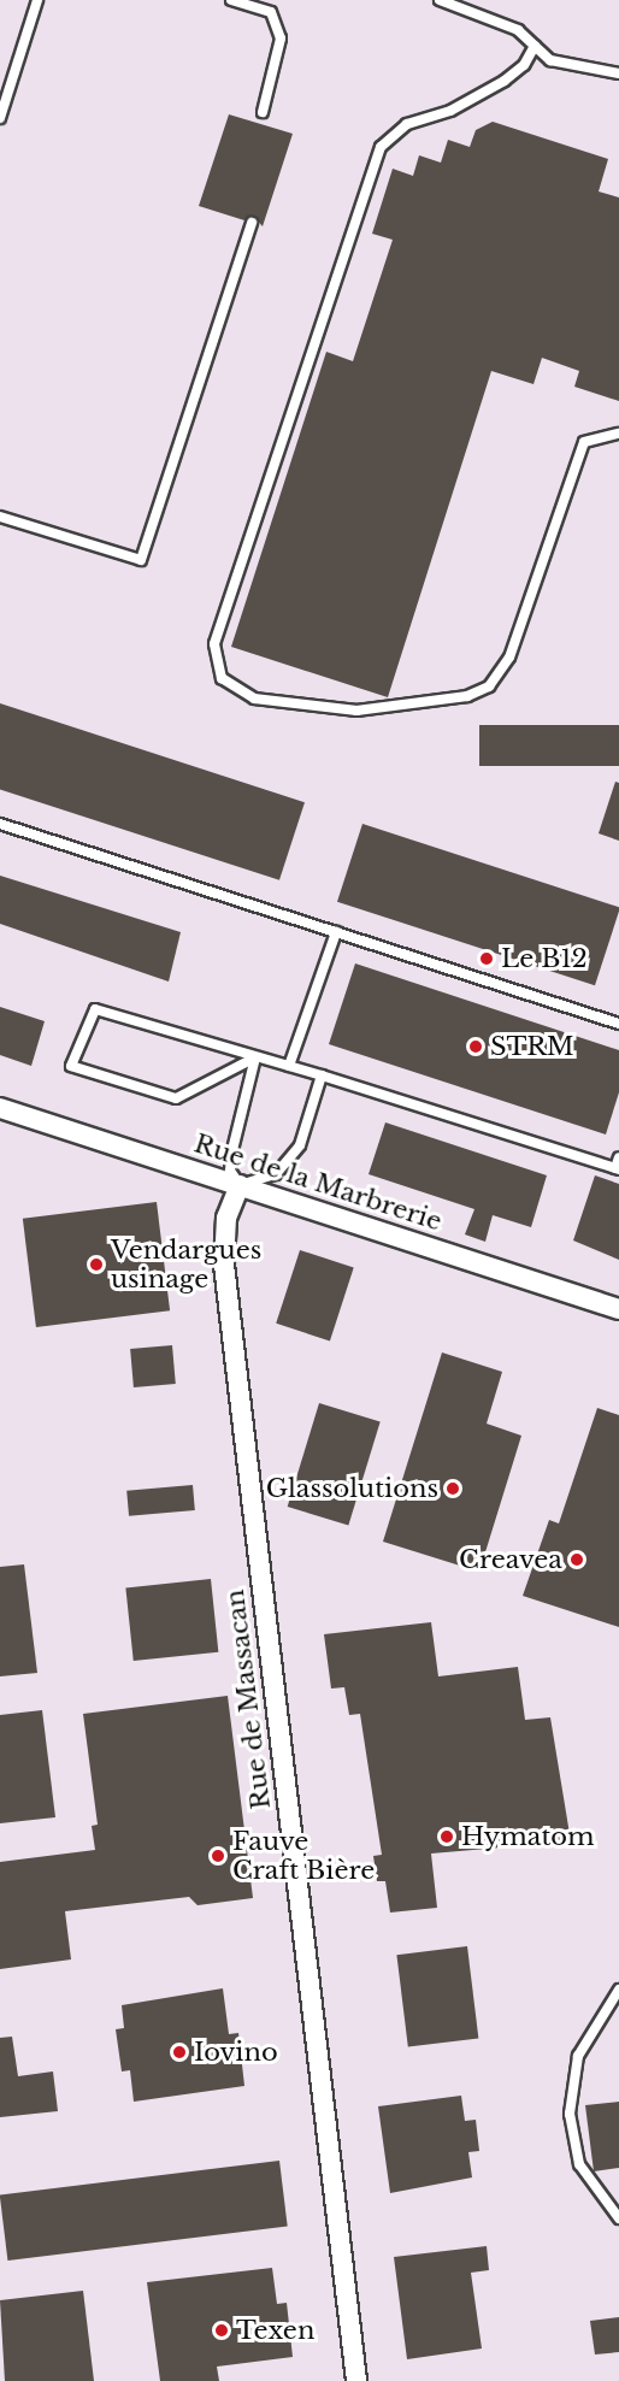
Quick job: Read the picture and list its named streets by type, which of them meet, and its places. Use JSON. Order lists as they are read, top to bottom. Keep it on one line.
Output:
{"streets":{"street":["Rue de la Marbrerie","Rue de Massacan"]},"crossings":[["Rue de la Marbrerie","Rue de Massacan"]],"places":["Le B12","STRM","Vendargues usinage","Glassolutions","Creavea","Hymatom","Fauve Craft Bière","Iovino","Texen"]}
